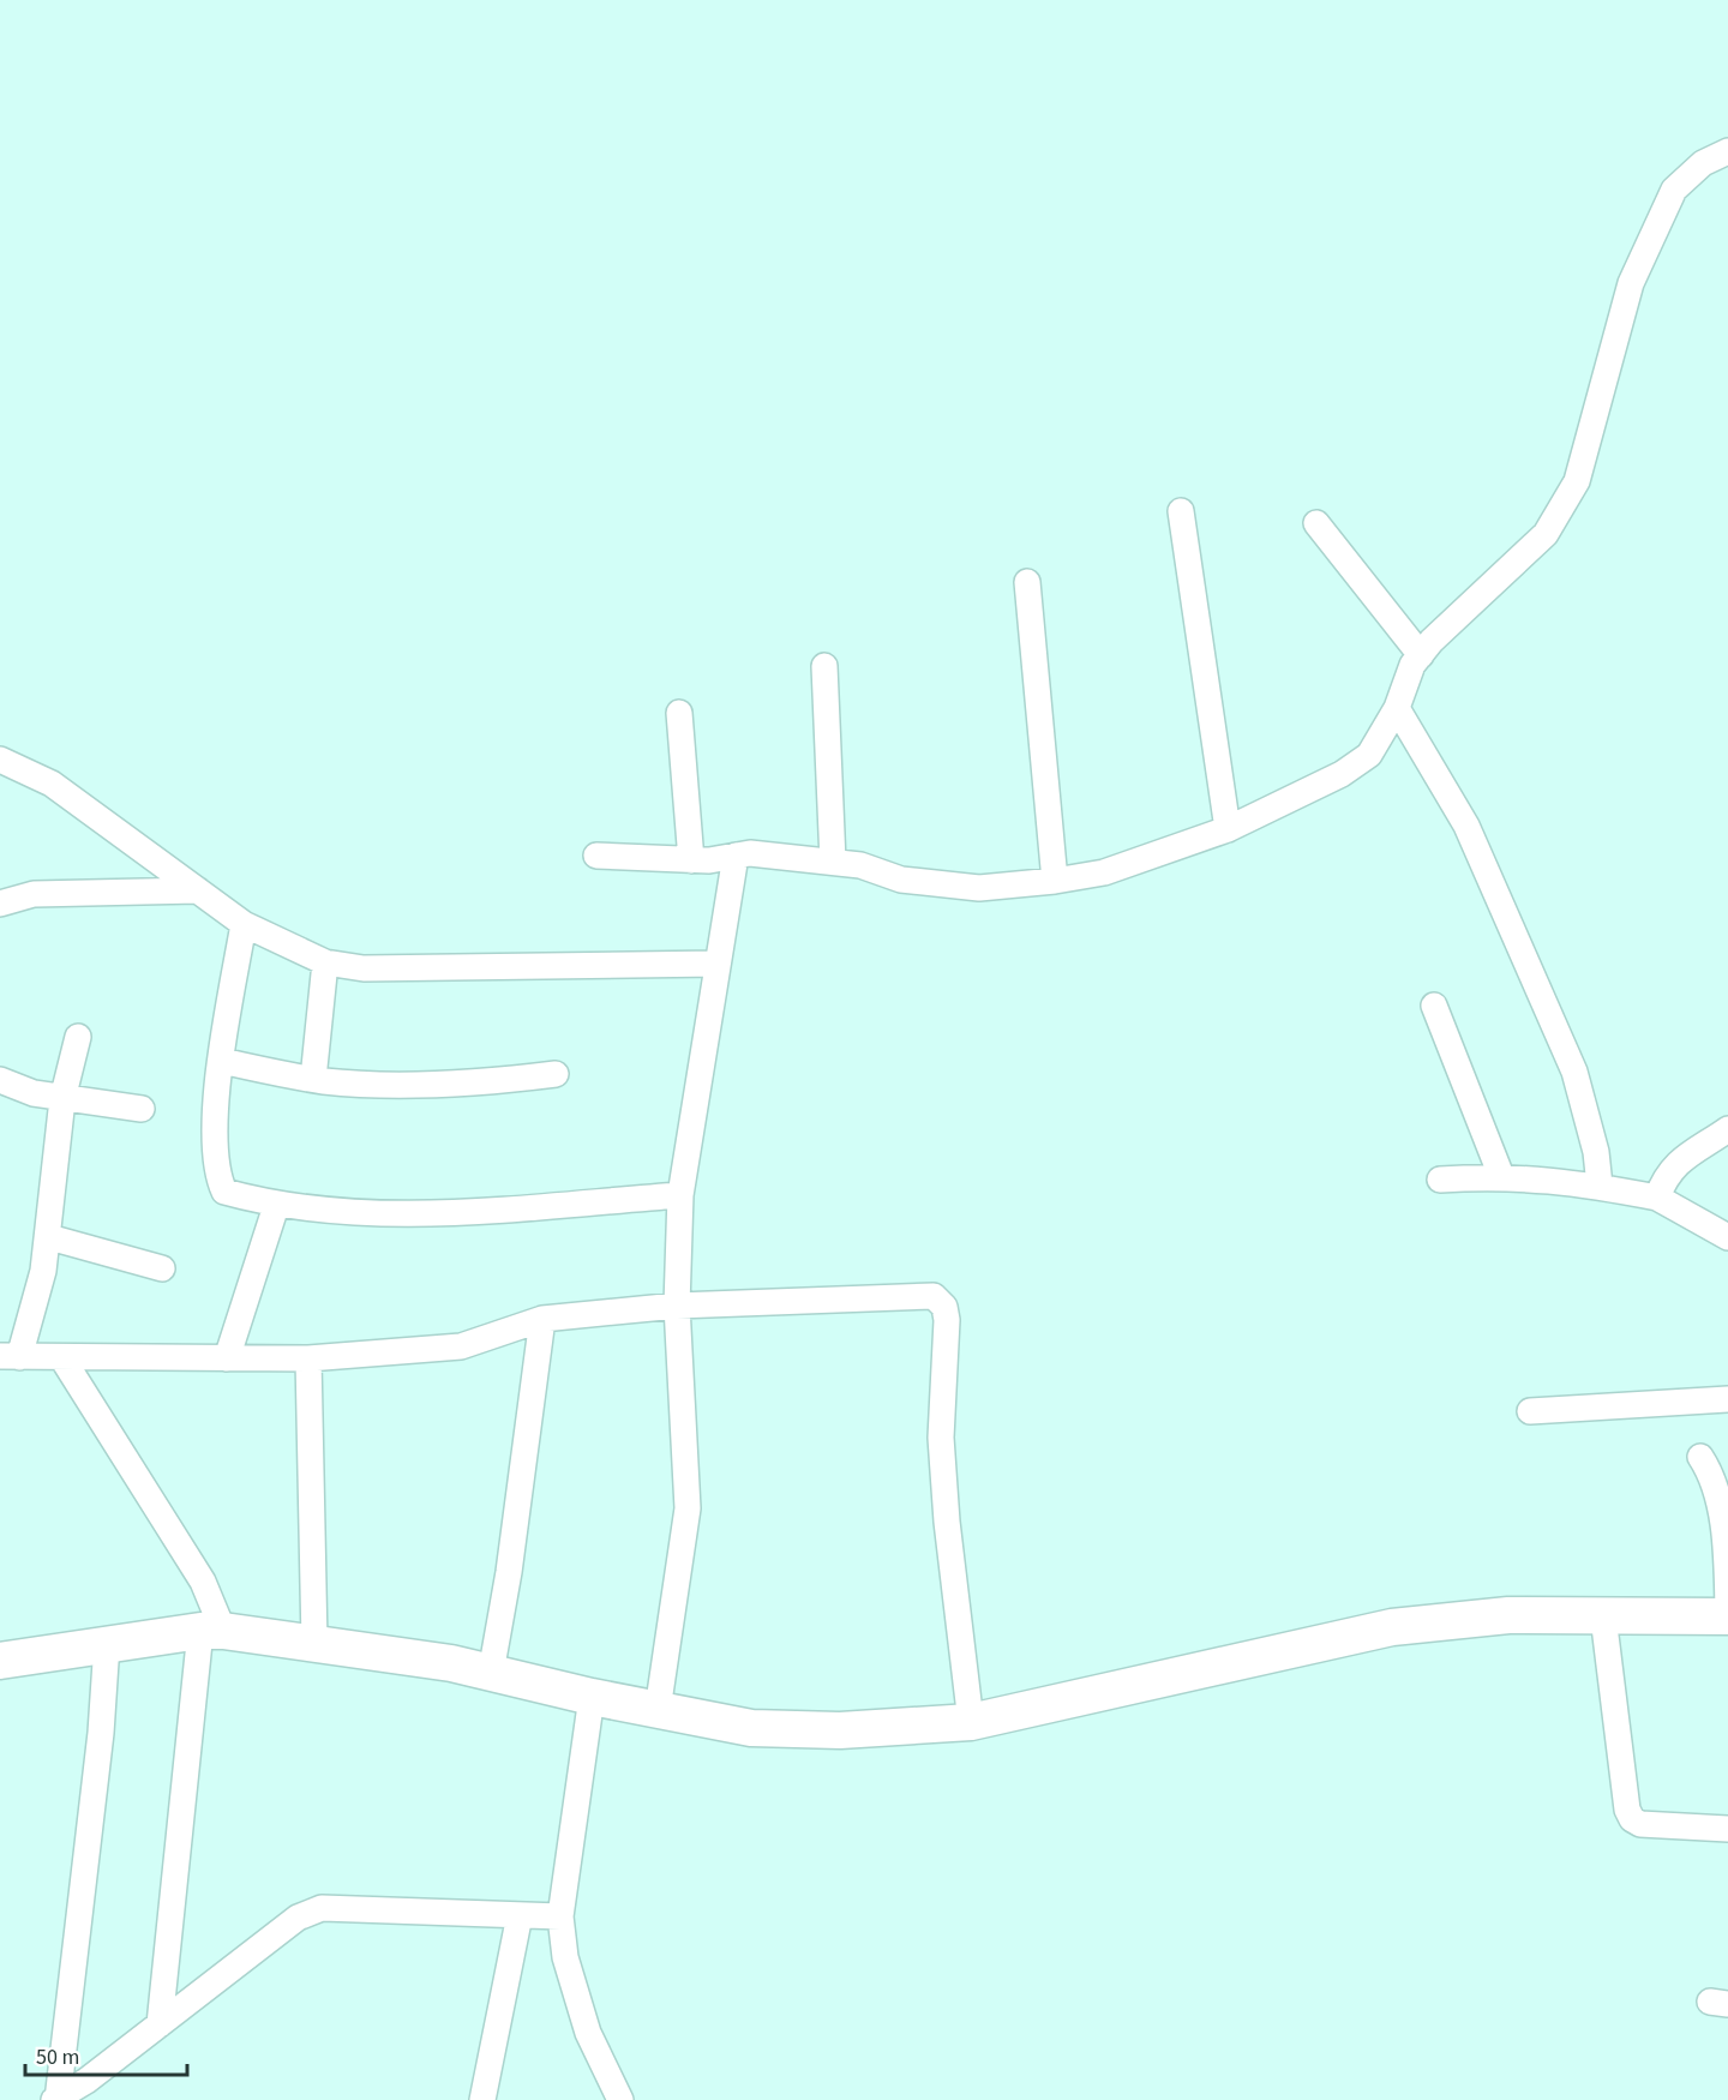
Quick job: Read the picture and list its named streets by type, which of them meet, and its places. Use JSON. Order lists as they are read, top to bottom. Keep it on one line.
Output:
{"scale_bar":"50 m"}
